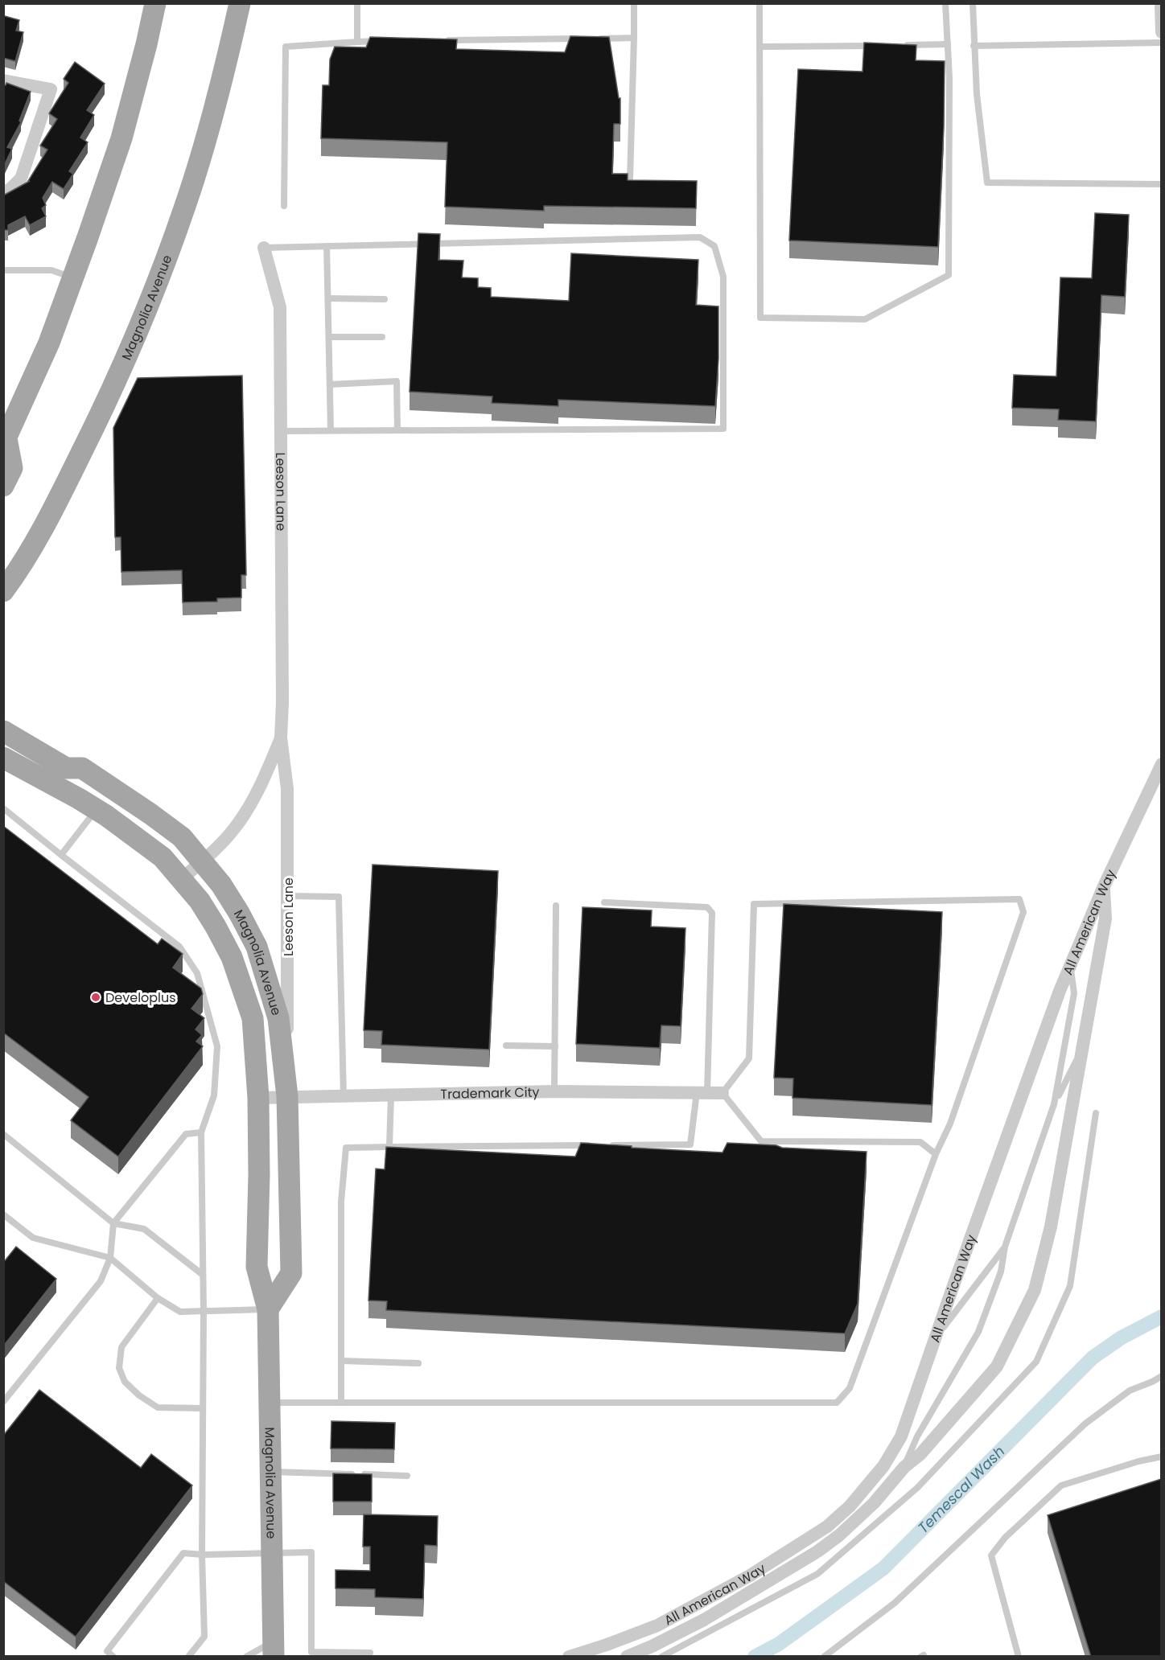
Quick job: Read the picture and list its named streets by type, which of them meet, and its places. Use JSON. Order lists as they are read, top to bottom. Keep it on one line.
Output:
{"streets":{"main road":["Magnolia Avenue"],"street":["Leeson Lane","All American Way","Trademark City"]},"crossings":[["Magnolia Avenue","Leeson Lane"],["Magnolia Avenue","Trademark City"],["Leeson Lane","Trademark City"]],"water":["Temescal Wash"],"places":["Developlus"]}
